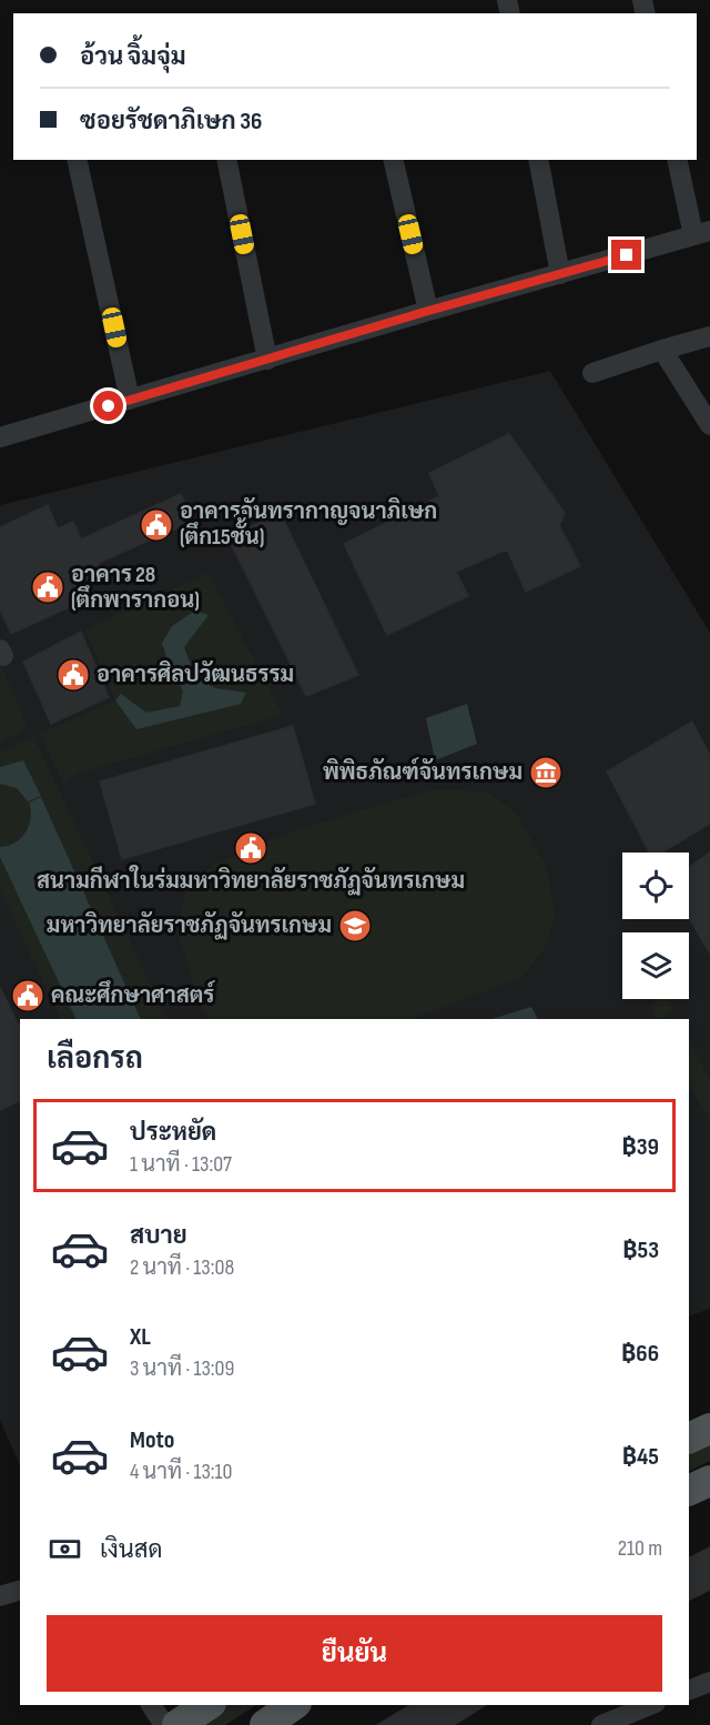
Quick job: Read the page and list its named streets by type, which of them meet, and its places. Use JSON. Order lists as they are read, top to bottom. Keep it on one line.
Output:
{"places":{"public building":["อาคารจันทรากาญจนาภิเษก (ตึก15ชั้น)","อาคาร 28 (ตึกพารากอน)","อาคารศิลปวัฒนธรรม","สนามกีฬาในร่มมหาวิทยาลัยราชภัฏจันทรเกษม","คณะศึกษาศาสตร์"],"museum":["พิพิธภัณฑ์จันทรเกษม"],"school or university":["มหาวิทยาลัยราชภัฏจันทรเกษม"]},"page":{"banner":["อ้วน จิ้มจุ่ม","ซอยรัชดาภิเษก 36"],"heading":"เลือกรถ","list":[{"name":"ประหยัด","note":"1 นาที · 13:07","value":"฿39"},{"name":"สบาย","note":"2 นาที · 13:08","value":"฿53"},{"name":"XL","note":"3 นาที · 13:09","value":"฿66"},{"name":"Moto","note":"4 นาที · 13:10","value":"฿45"}],"pay":["เงินสด","210 m"],"buttons":"ยืนยัน"}}
